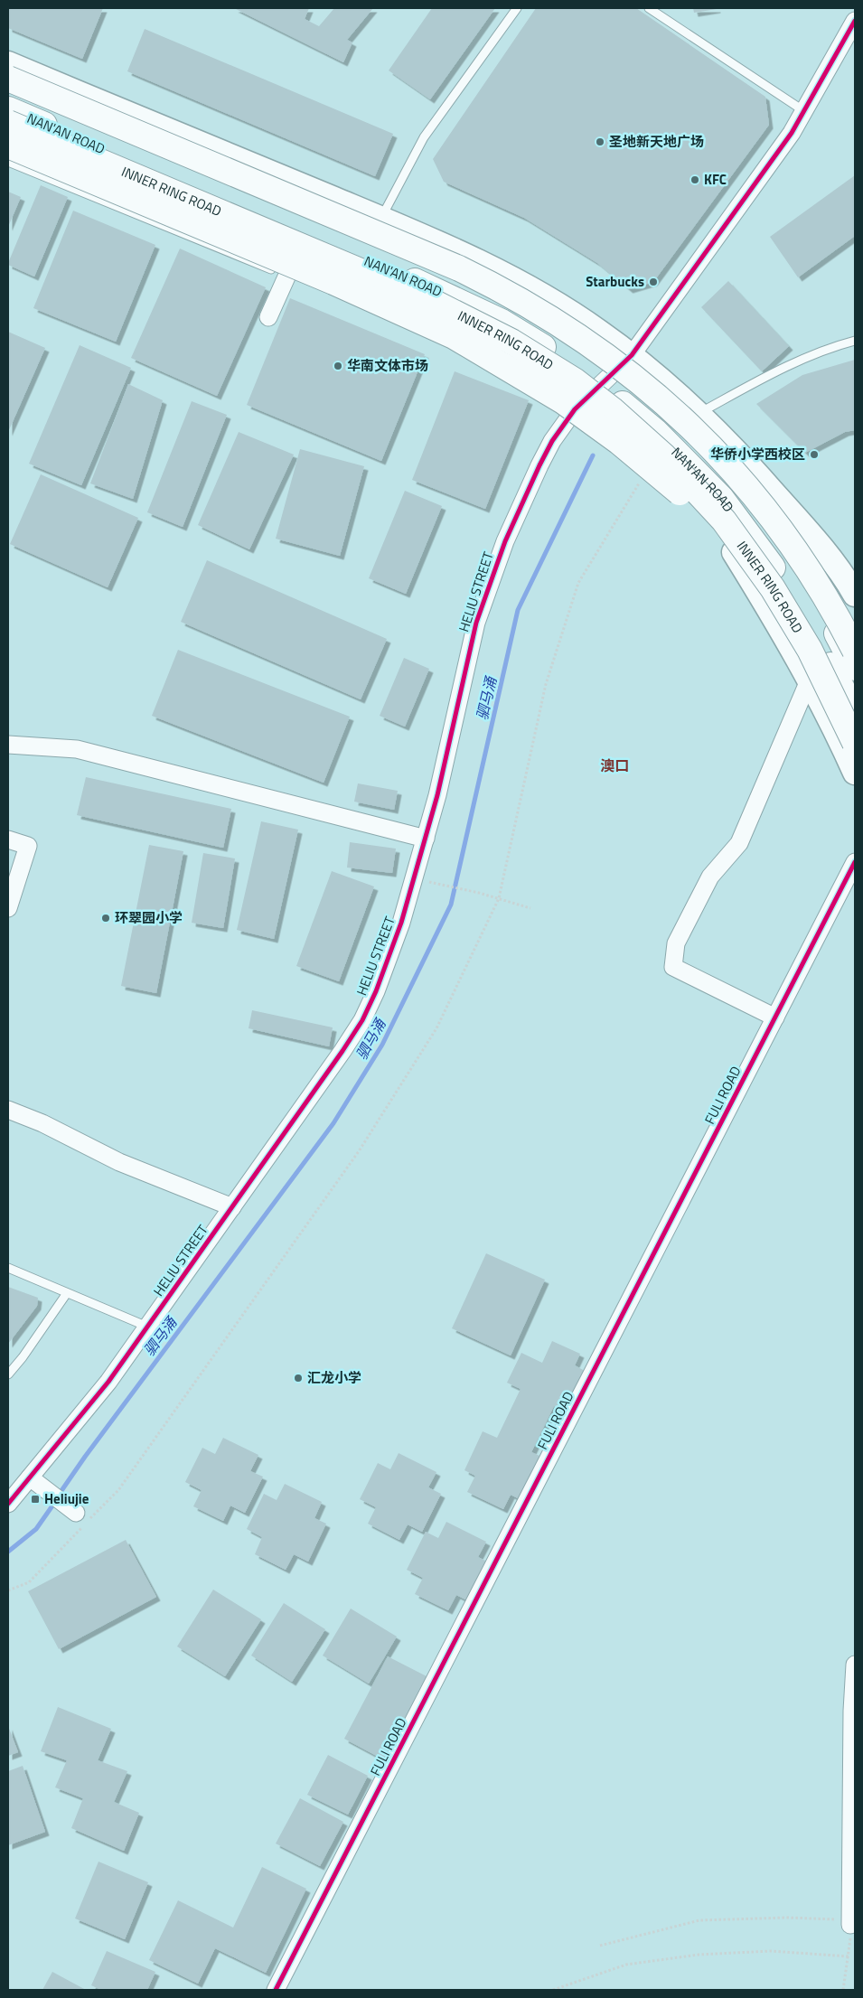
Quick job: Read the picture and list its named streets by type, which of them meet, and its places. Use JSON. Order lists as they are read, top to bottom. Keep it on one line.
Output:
{"streets":{"main road":["NAN'AN ROAD","INNER RING ROAD"],"street":["HELIU STREET","FULI ROAD"]},"crossings":[["NAN'AN ROAD","HELIU STREET"]],"districts":["澳口"],"water":["驷马涌"],"places":{"other":["圣地新天地广场","KFC","Starbucks","华南文体市场","华侨小学西校区","环翠园小学","汇龙小学"],"transit":["Heliujie"]}}
